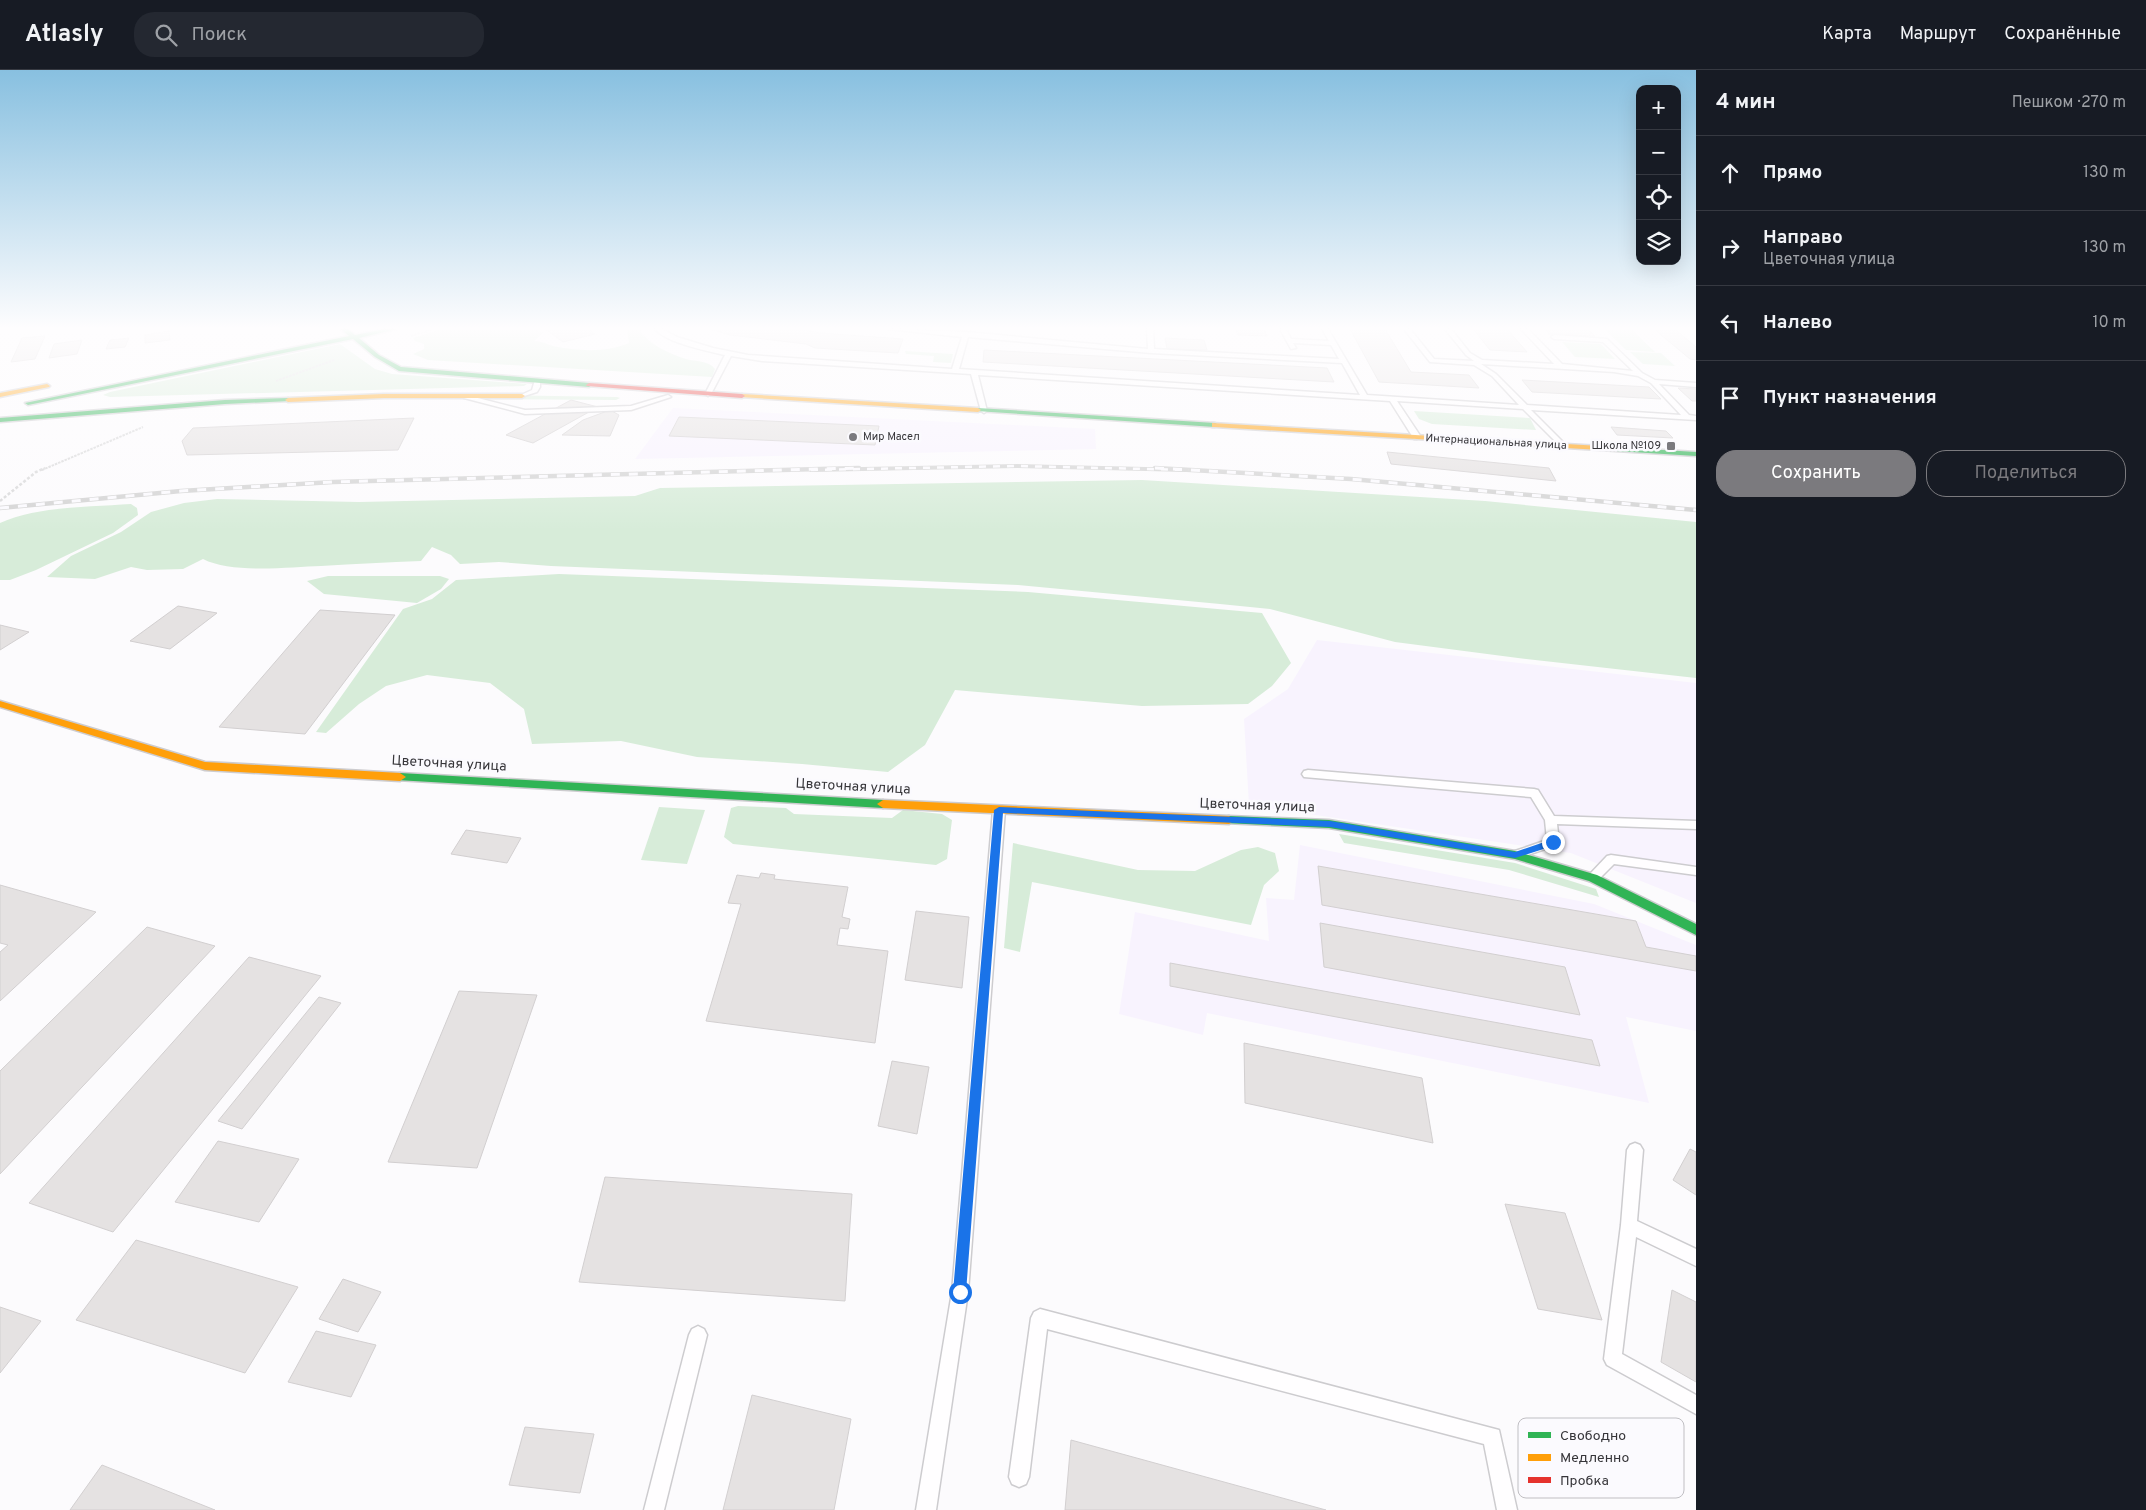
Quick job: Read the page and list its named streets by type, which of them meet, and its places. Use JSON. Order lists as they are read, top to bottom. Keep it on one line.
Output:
{"streets":{"main road":["Интернациональная улица","Цветочная улица"]},"places":{"other":["Мир Масел"],"transit":["Школа №109"]},"legend":["Свободно","Медленно","Пробка"],"page":{"header":"Atlasly","search":"Поиск","nav":["Карта","Маршрут","Сохранённые"],"heading":["4 мин","Пешком · 270 m"],"map_buttons":["+","−"],"list":[["Прямо","130 m"],["Направо","Цветочная улица","130 m"],["Налево","10 m"],"Пункт назначения"],"buttons":["Сохранить","Поделиться"]}}
